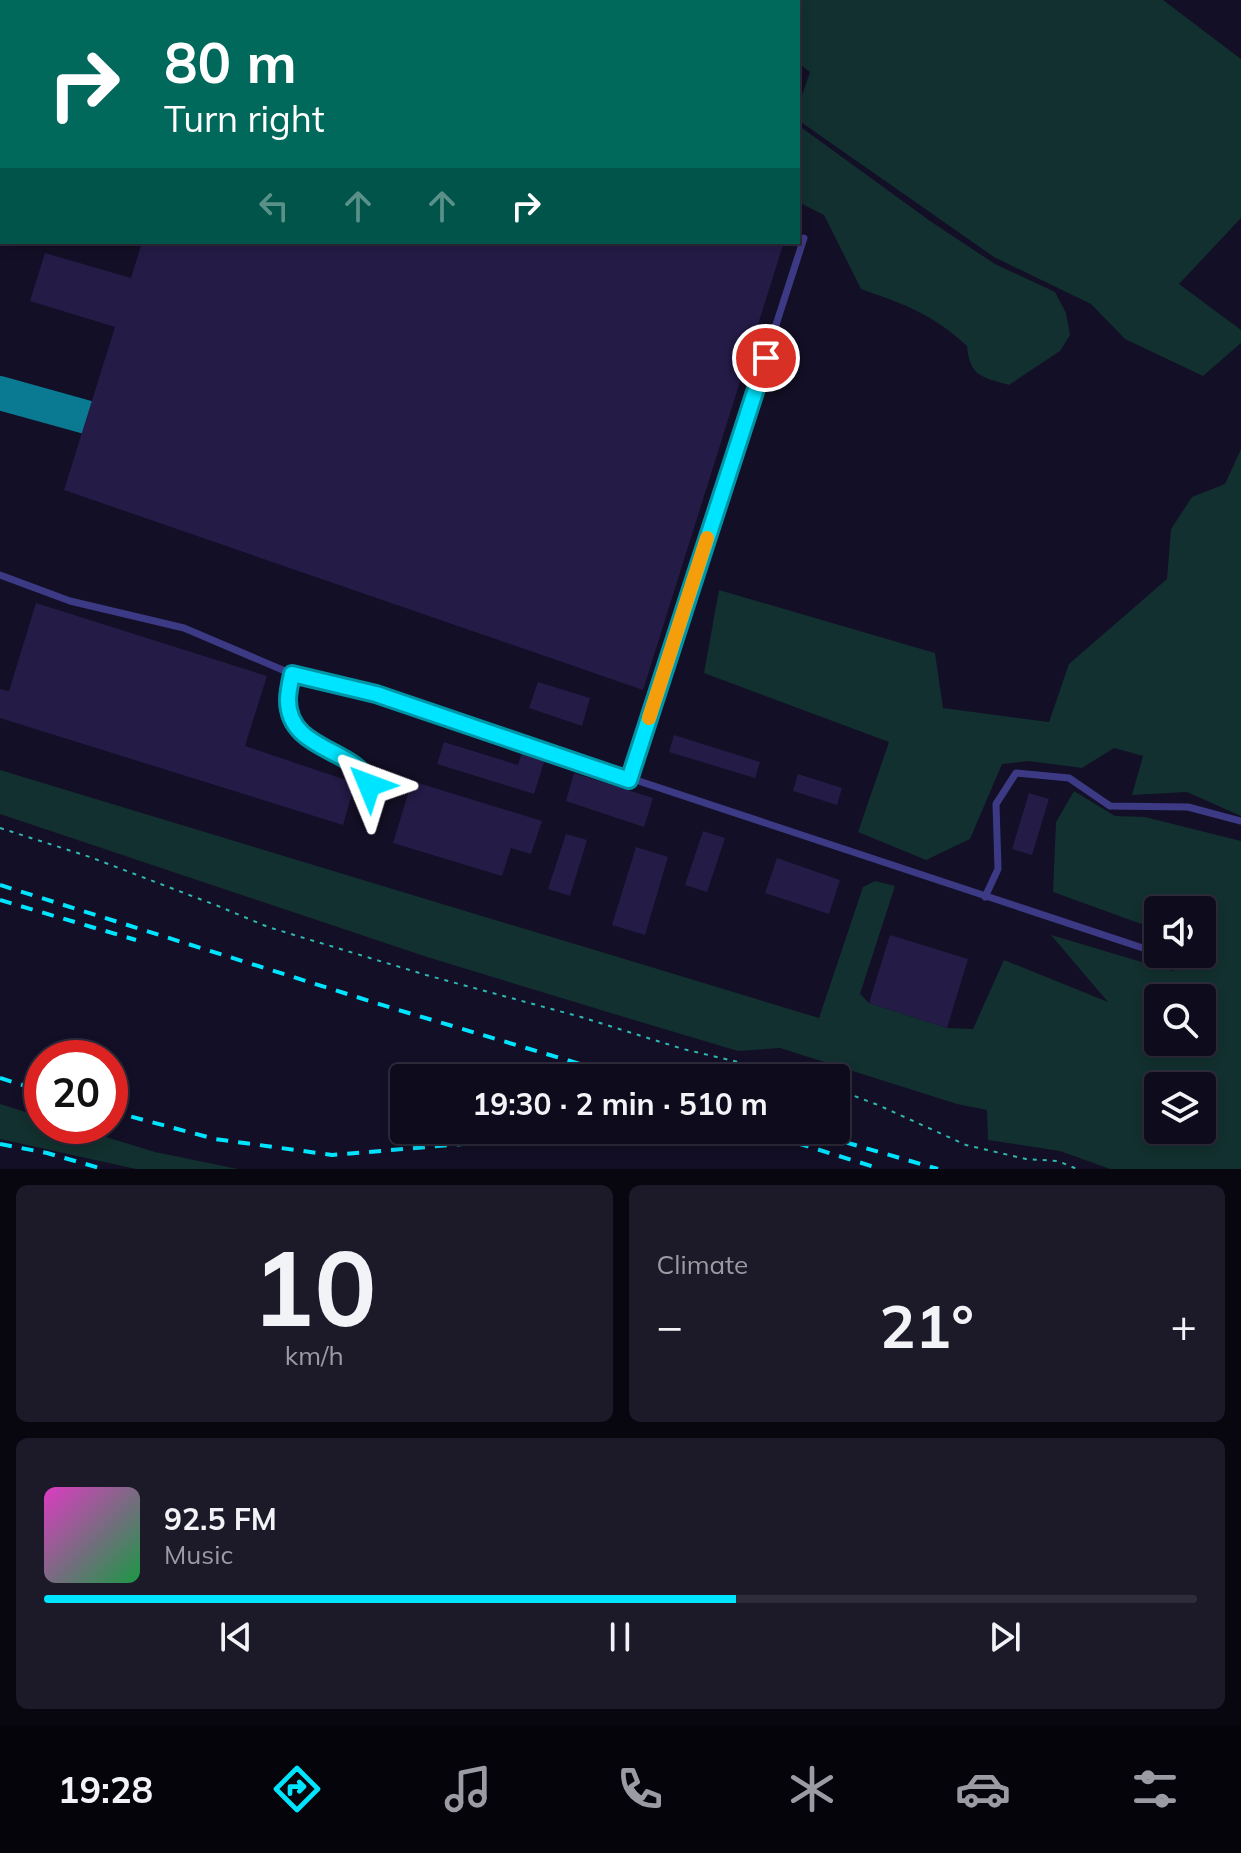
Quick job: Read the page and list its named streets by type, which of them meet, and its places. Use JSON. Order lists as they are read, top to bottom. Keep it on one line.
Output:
{"page":{"turn":["80 m","Turn right"],"limit":"20","trip":"19:30 · 2 min · 510 m","tile":[["10","km/h"],"Climate"],"heat":["−","21°","+"],"song":["92.5 FM","Music"],"tabs":"19:28"}}
